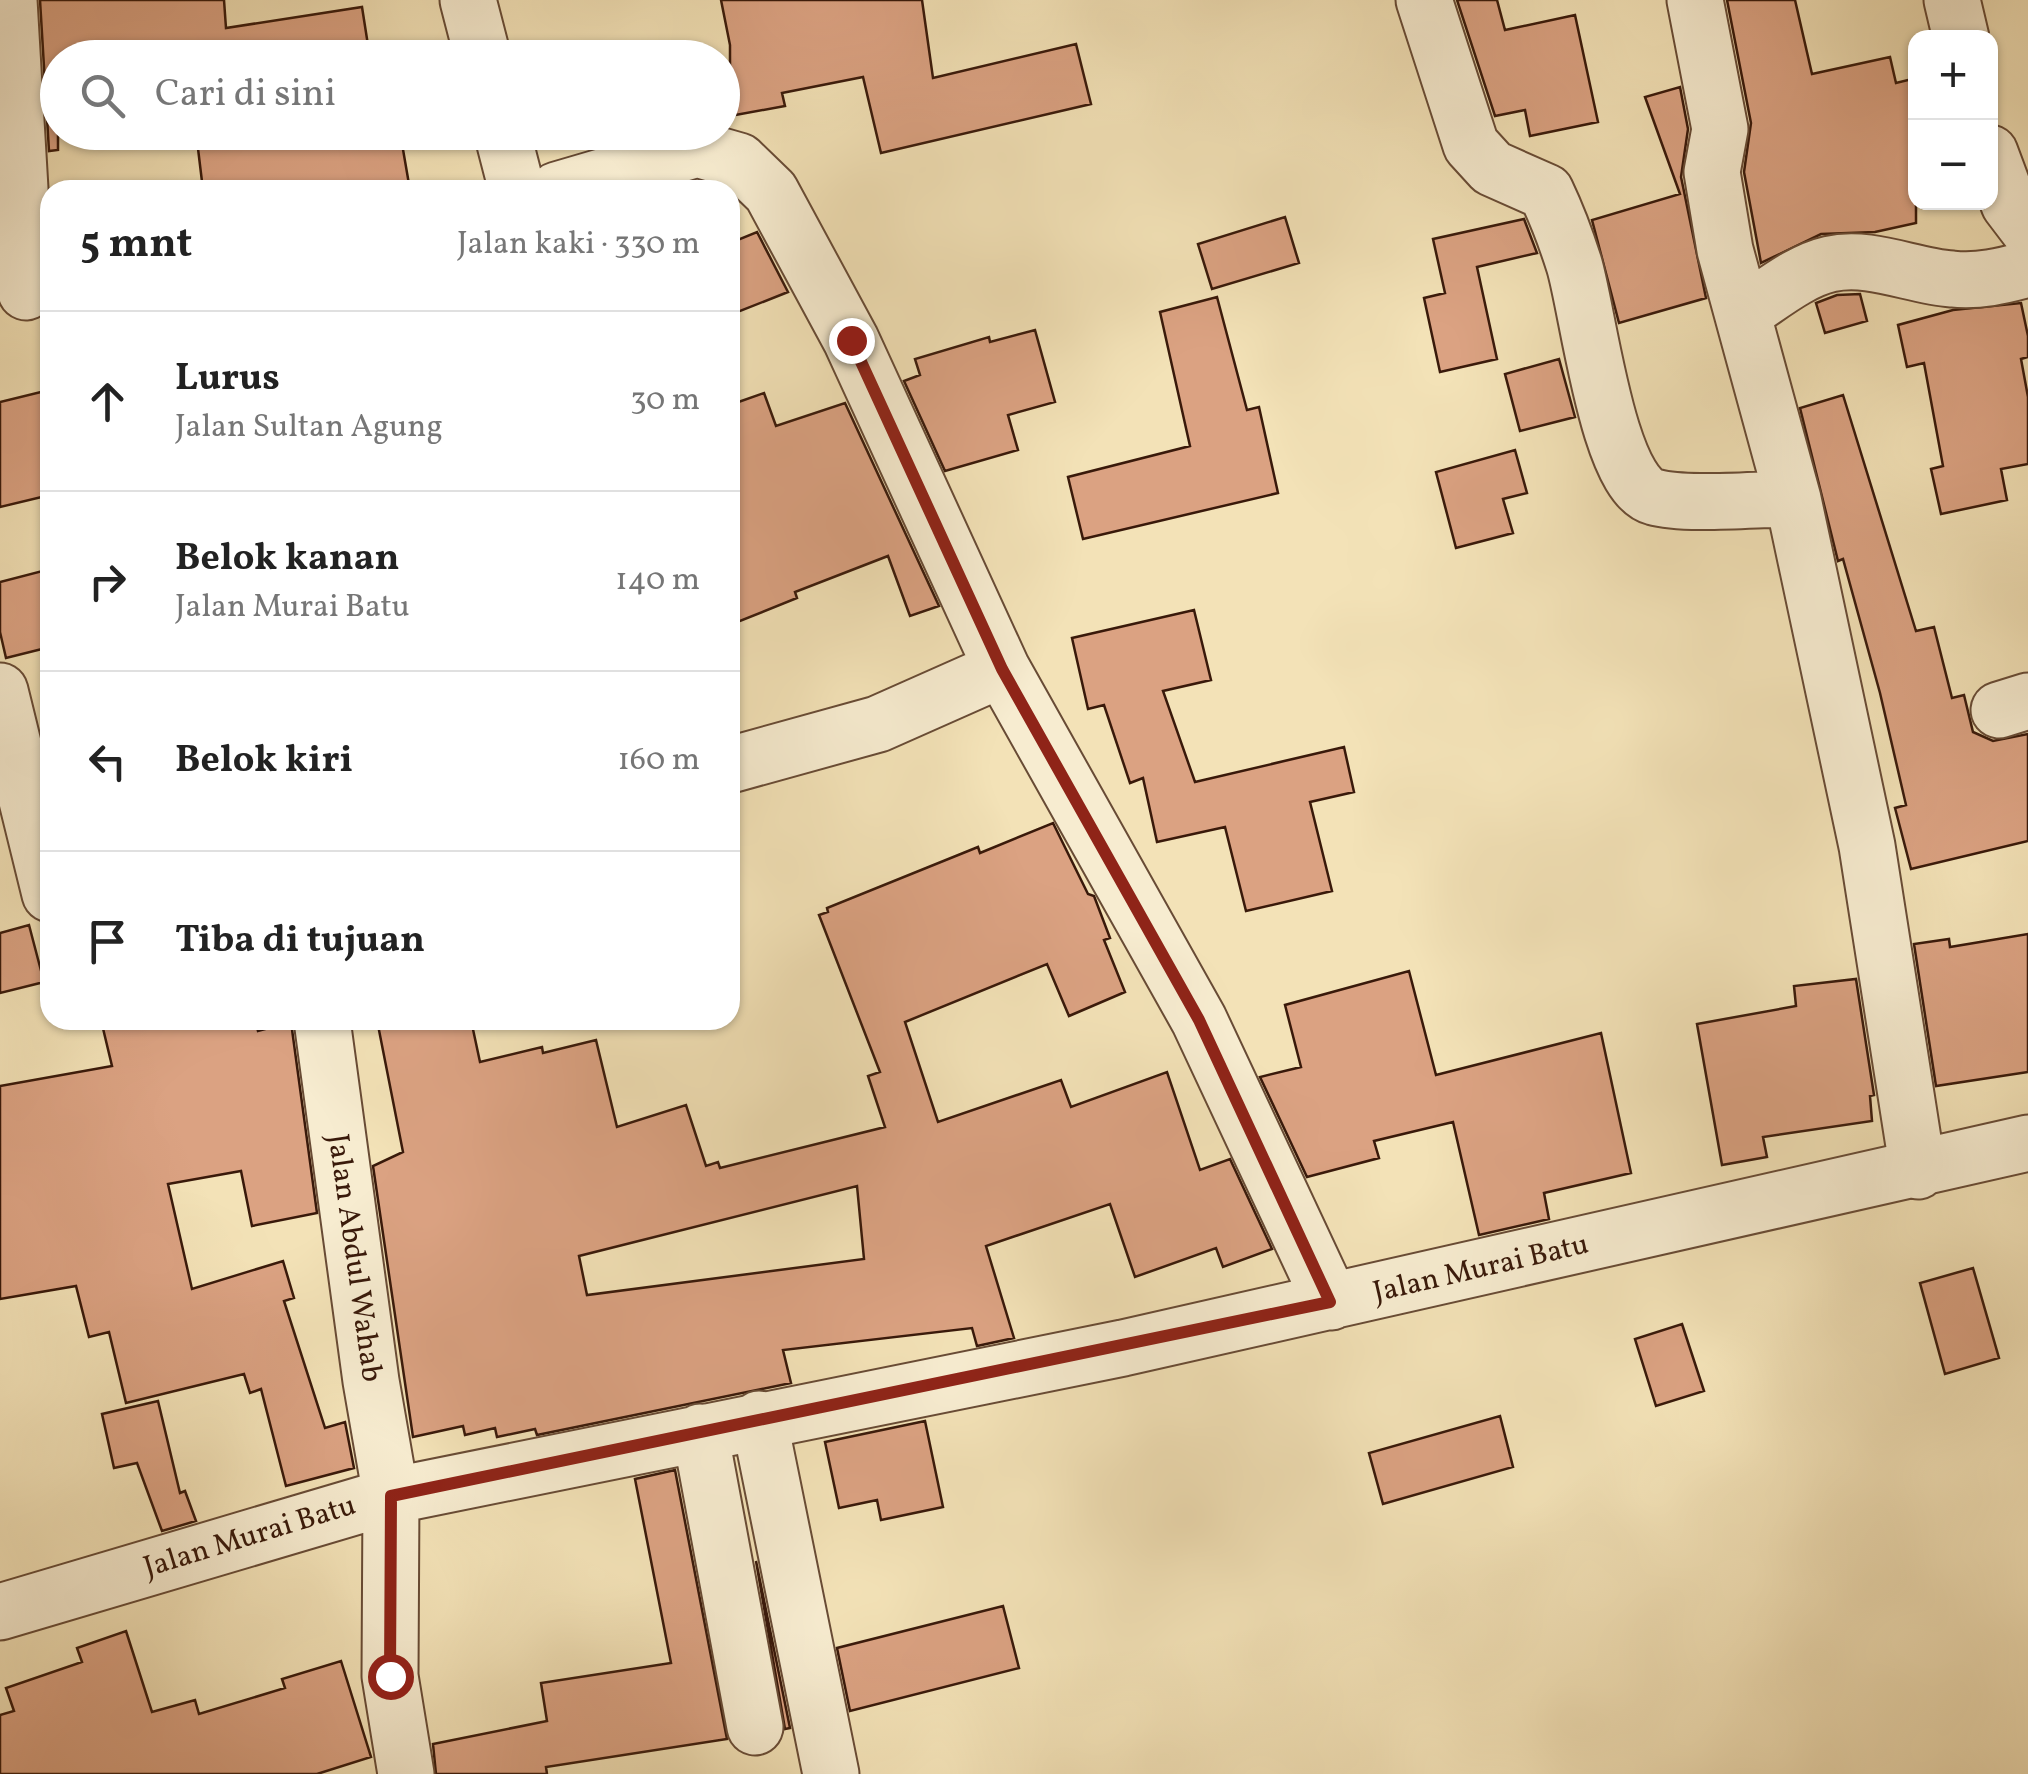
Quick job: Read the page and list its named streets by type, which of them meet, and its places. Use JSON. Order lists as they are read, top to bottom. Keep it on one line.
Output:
{"streets":{"street":["Jalan Abdul Wahab","Jalan Murai Batu"]},"crossings":[["Jalan Abdul Wahab","Jalan Murai Batu"]],"page":{"map_buttons":["+","−"],"search":"Cari di sini","heading":["5 mnt","Jalan kaki · 330 m"],"list":[["Lurus","Jalan Sultan Agung","30 m"],["Belok kanan","Jalan Murai Batu","140 m"],["Belok kiri","160 m"],"Tiba di tujuan"]}}
